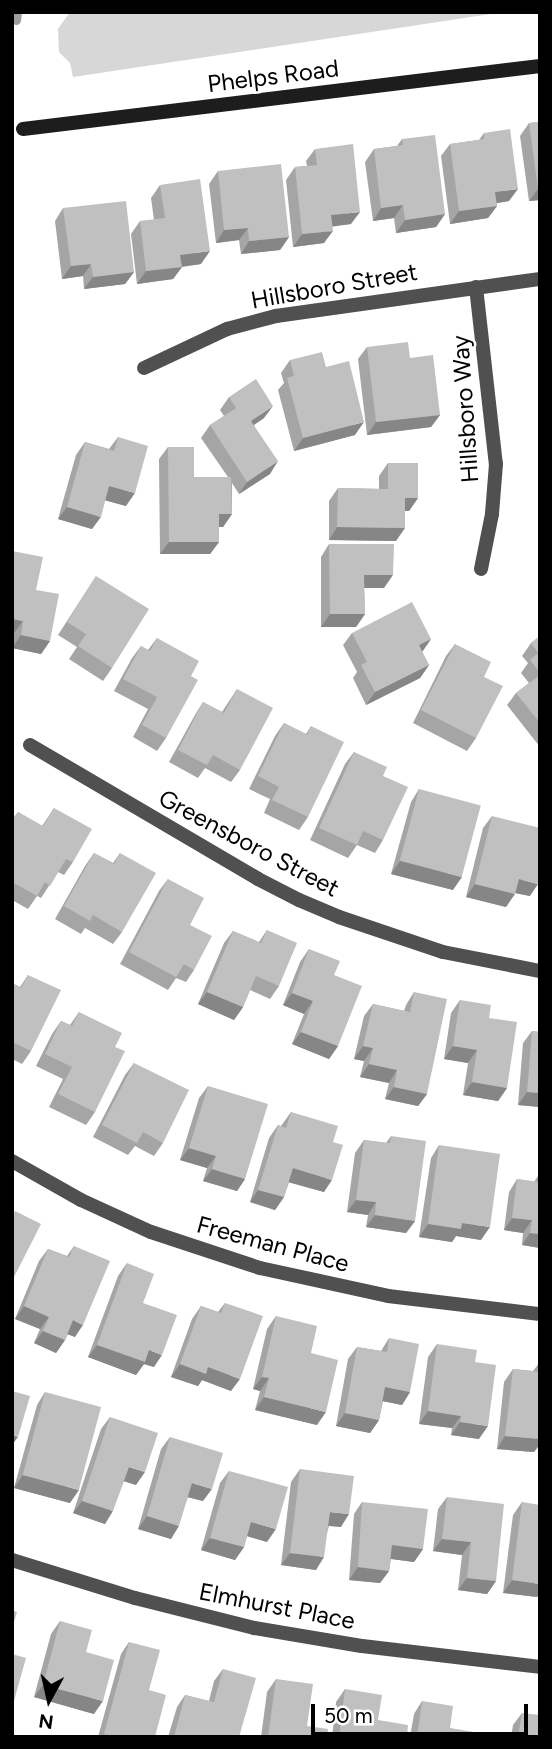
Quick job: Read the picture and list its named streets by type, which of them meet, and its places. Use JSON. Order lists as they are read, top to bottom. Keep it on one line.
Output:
{"streets":{"street":["Phelps Road","Hillsboro Street","Hillsboro Way","Greensboro Street","Freeman Place","Elmhurst Place"]},"crossings":[["Hillsboro Street","Hillsboro Way"]],"scale_bar":"50 m","north":"bottom"}
